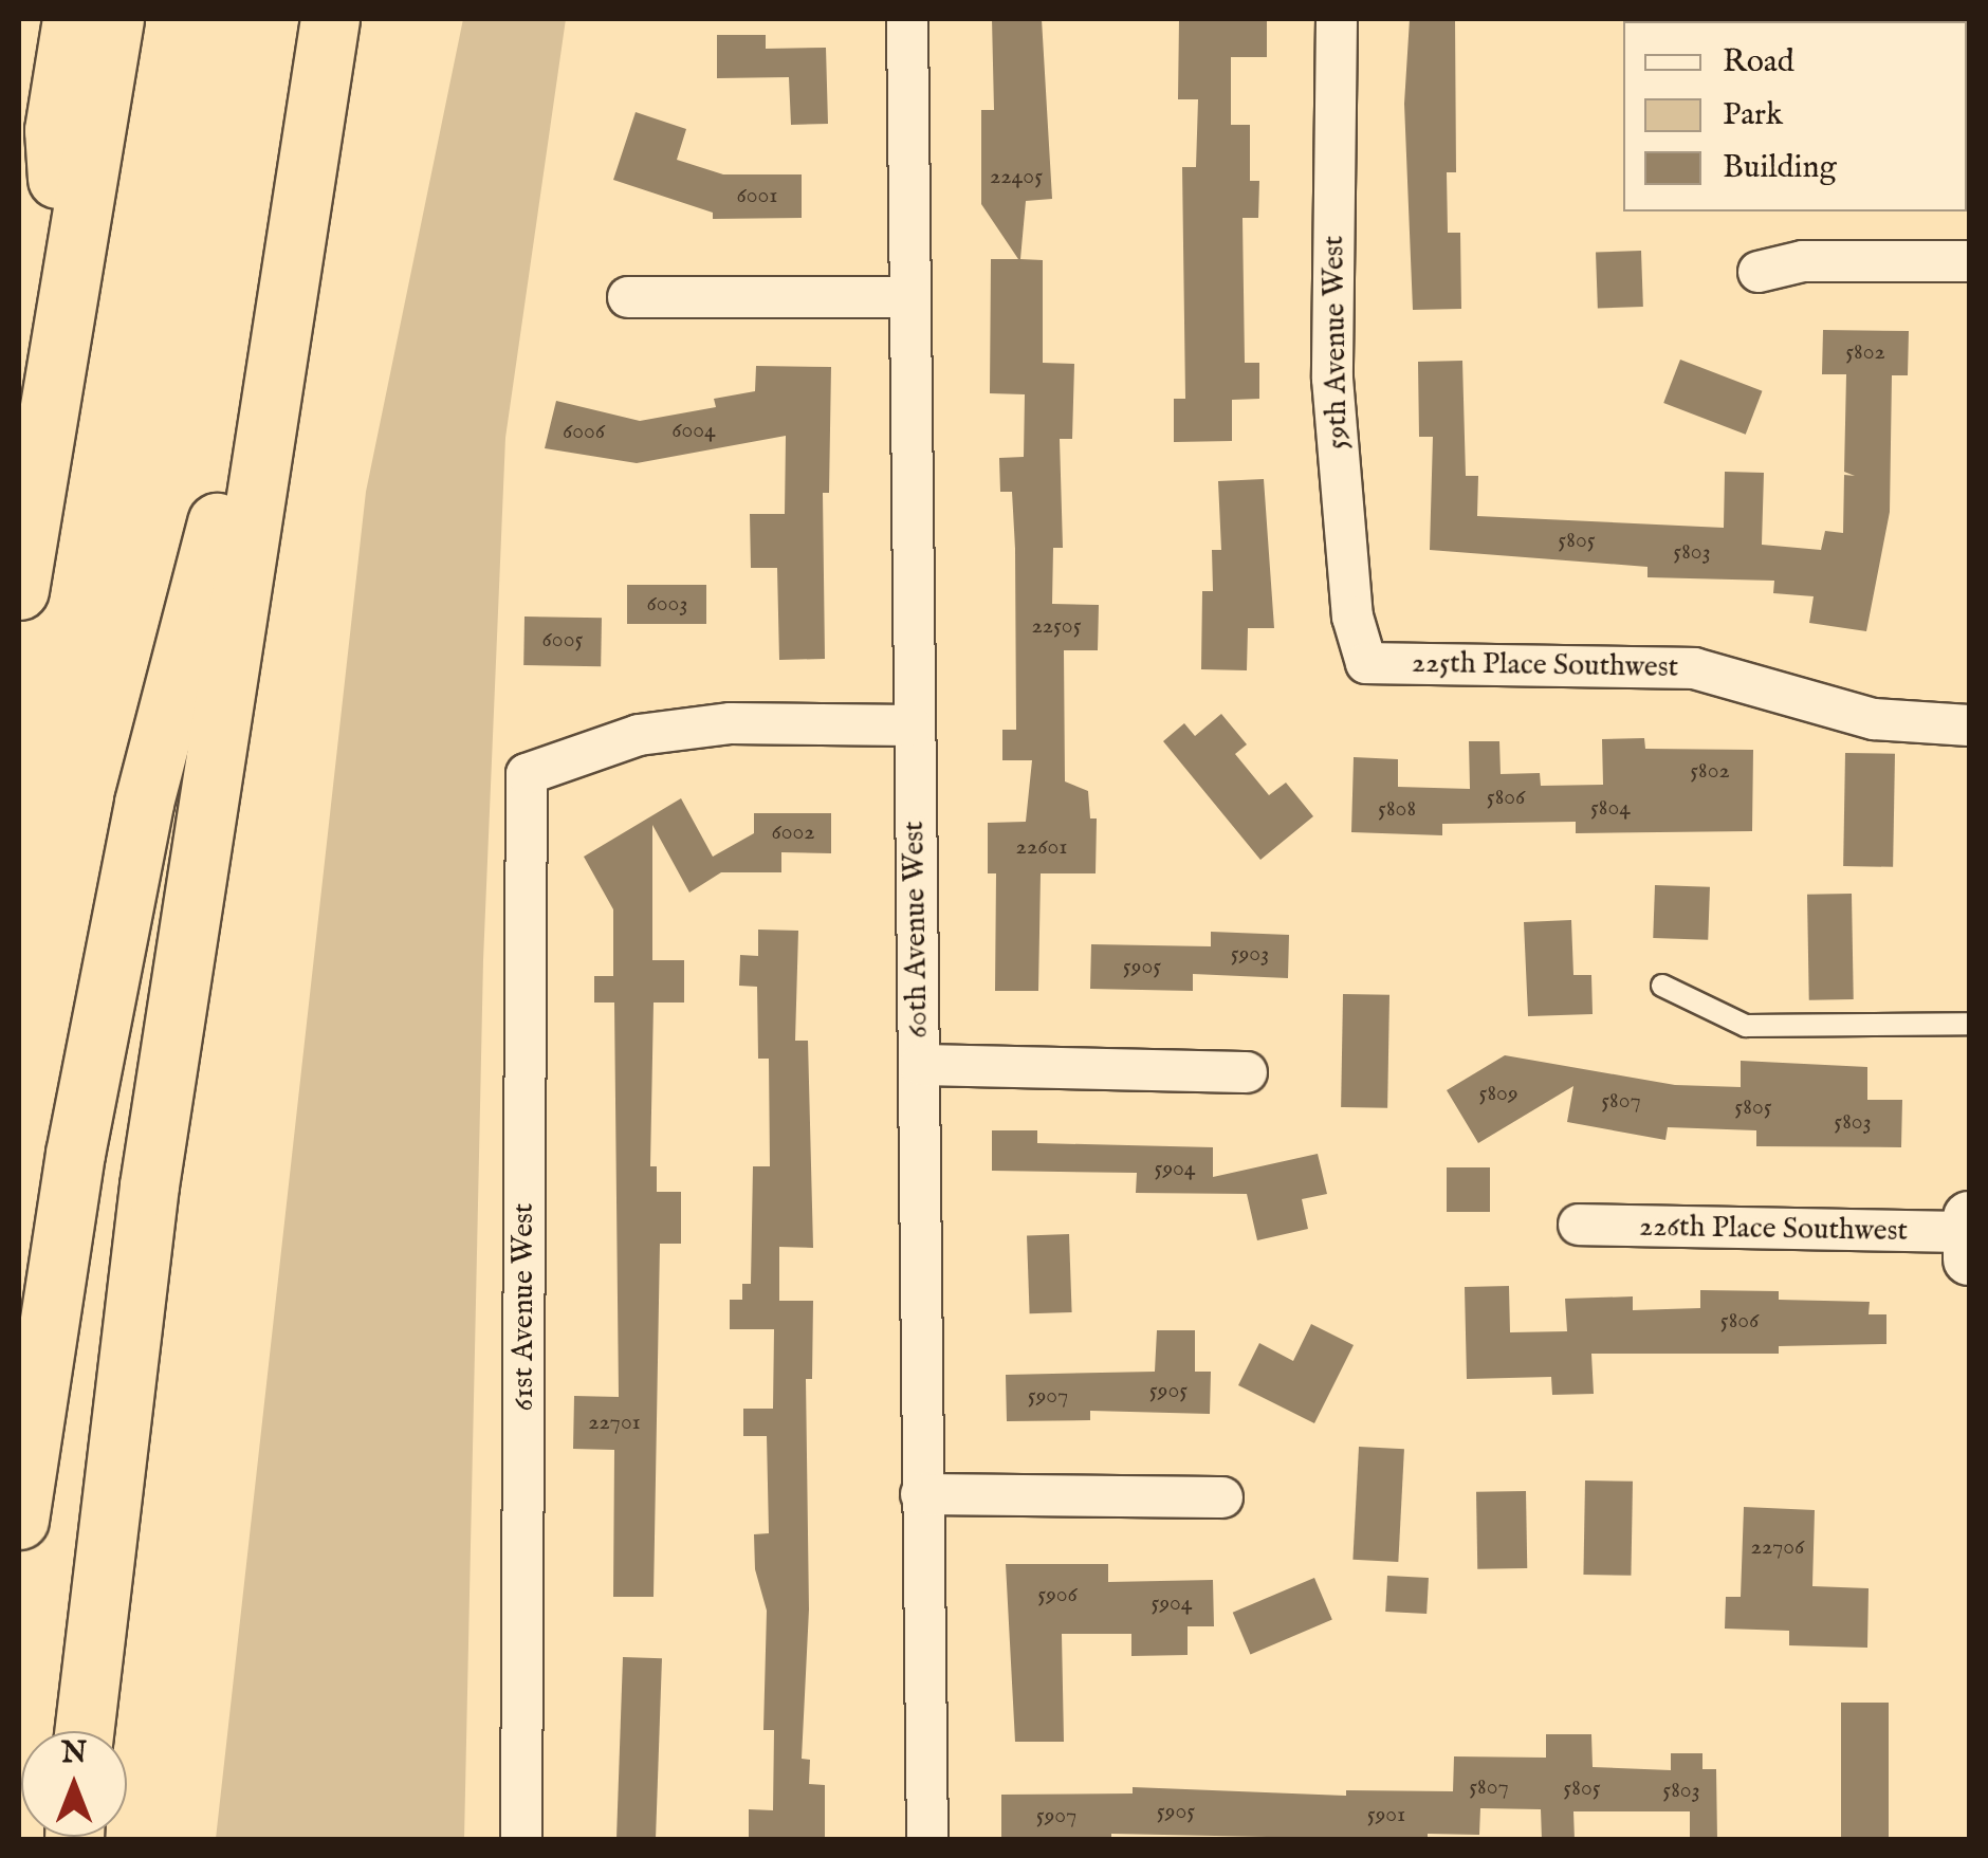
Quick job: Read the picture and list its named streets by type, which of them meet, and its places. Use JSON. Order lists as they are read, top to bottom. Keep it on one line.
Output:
{"streets":{"street":["59th Avenue West","225th Place Southwest","60th Avenue West","226th Place Southwest","61st Avenue West"]},"crossings":[["59th Avenue West","225th Place Southwest"],["60th Avenue West","61st Avenue West"]],"house_numbers":["22405","6001","5802","6004","6006","5805","5803","6003","22505","6005","5802","5806","5804","5808","6002","22601","5903","5905","5809","5807","5805","5803","5904","5806","5905","5907","22701","22706","5906","5904","5807","5805","5803","5905","5901","5907"],"legend":["Road","Park","Building"],"north":"top"}
